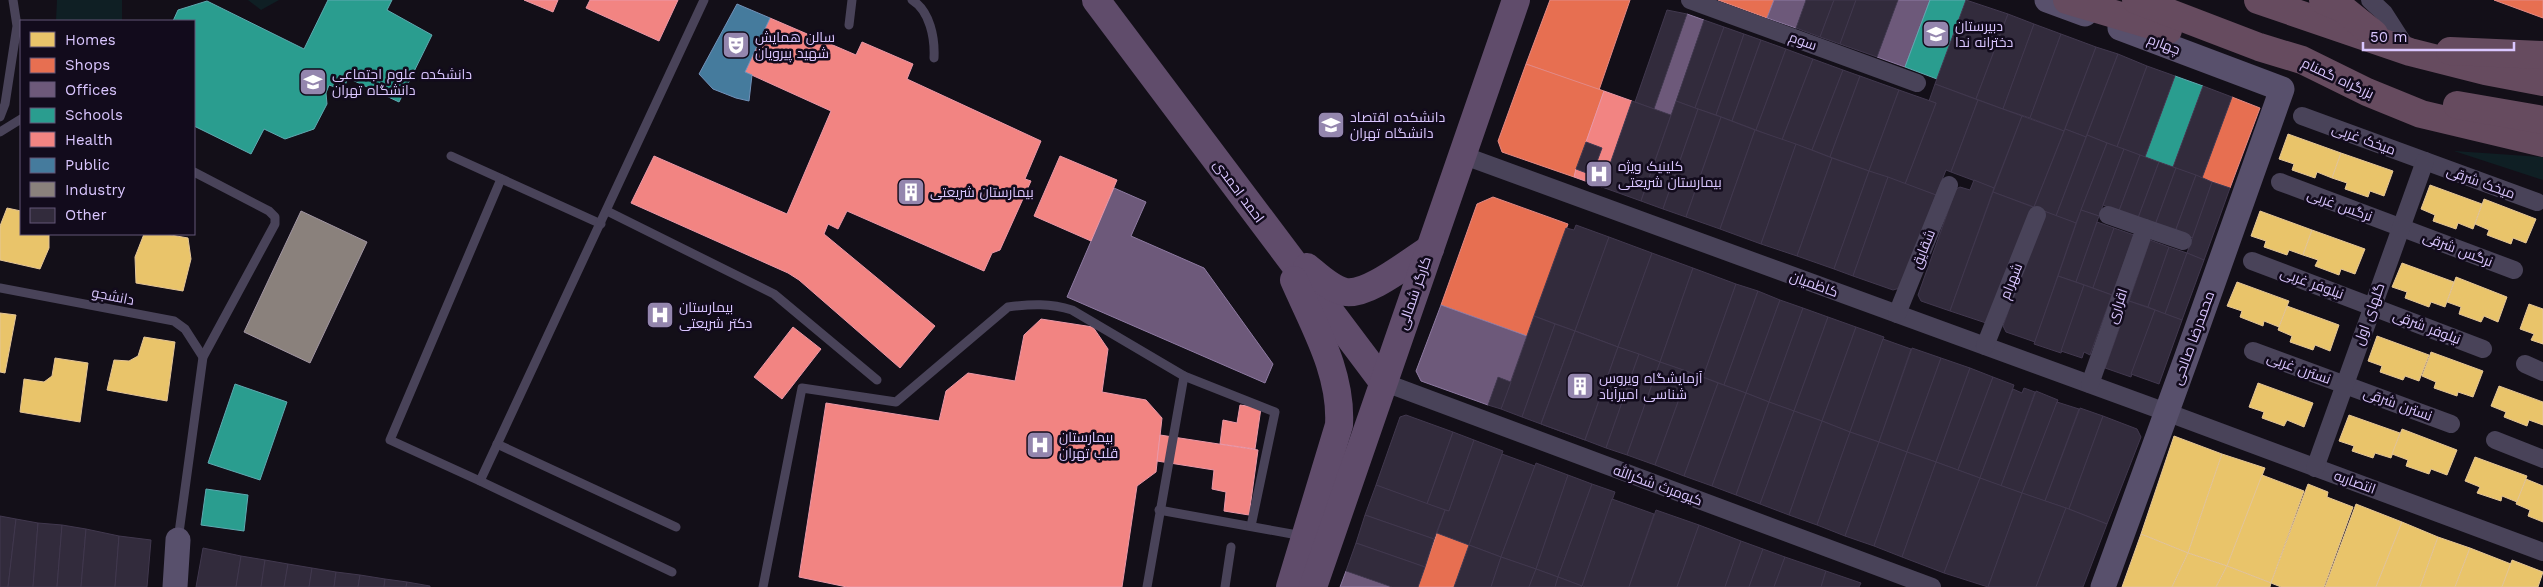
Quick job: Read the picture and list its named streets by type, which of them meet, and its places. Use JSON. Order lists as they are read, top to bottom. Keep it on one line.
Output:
{"streets":{"highway":["بزرگراه گمنام"],"main road":["احمد احمدی","کارگر شمالی"],"street":["سوم","چهارم","میخک غربی","میخک شرقی","نرگس غربی","شقایق","نرگس شرقی","شهرام","نیلوفر غربی","کاظمیان","اقراری","گلهای اول","نیلوفر شرقی","محمدرضا صالحی","نسترن غربی","نسترن شرقی","انتصاریه","کیومرث شکرالله"],"lane":["دانشجو"]},"crossings":[["چهارم","محمدرضا صالحی"],["میخک غربی","میخک شرقی"],["میخک غربی","گلهای اول"],["میخک شرقی","گلهای اول"],["احمد احمدی","کارگر شمالی"],["احمد احمدی","کیومرث شکرالله"],["نرگس غربی","نرگس شرقی"],["نرگس غربی","گلهای اول"],["شقایق","کاظمیان"],["نرگس شرقی","گلهای اول"],["شهرام","کاظمیان"],["نیلوفر غربی","گلهای اول"],["نیلوفر غربی","نیلوفر شرقی"],["کاظمیان","کارگر شمالی"],["کاظمیان","اقراری"],["کاظمیان","محمدرضا صالحی"],["کاظمیان","انتصاریه"],["کارگر شمالی","کیومرث شکرالله"],["گلهای اول","نیلوفر شرقی"],["گلهای اول","نسترن غربی"],["گلهای اول","نسترن شرقی"],["گلهای اول","انتصاریه"],["محمدرضا صالحی","انتصاریه"],["نسترن غربی","نسترن شرقی"]],"places":{"school or university":["دبیرستان دخترانه ندا","دانشکده علوم اجتماعی دانشگاه تهران","دانشکده اقتصاد دانشگاه تهران"],"theatre":["سالن همایش شهید پیرویان"],"hospital":["کلینیک ویژه بیمارستان شریعتی","بیمارستان دکتر شریعتی","بیمارستان قلب تهران"],"building":["بیمارستان شریعتی","آزمایشگاه ویروس شناسی امیرآباد"]},"legend":["Homes","Shops","Offices","Schools","Health","Public","Industry","Other"],"scale_bar":"50 m"}
